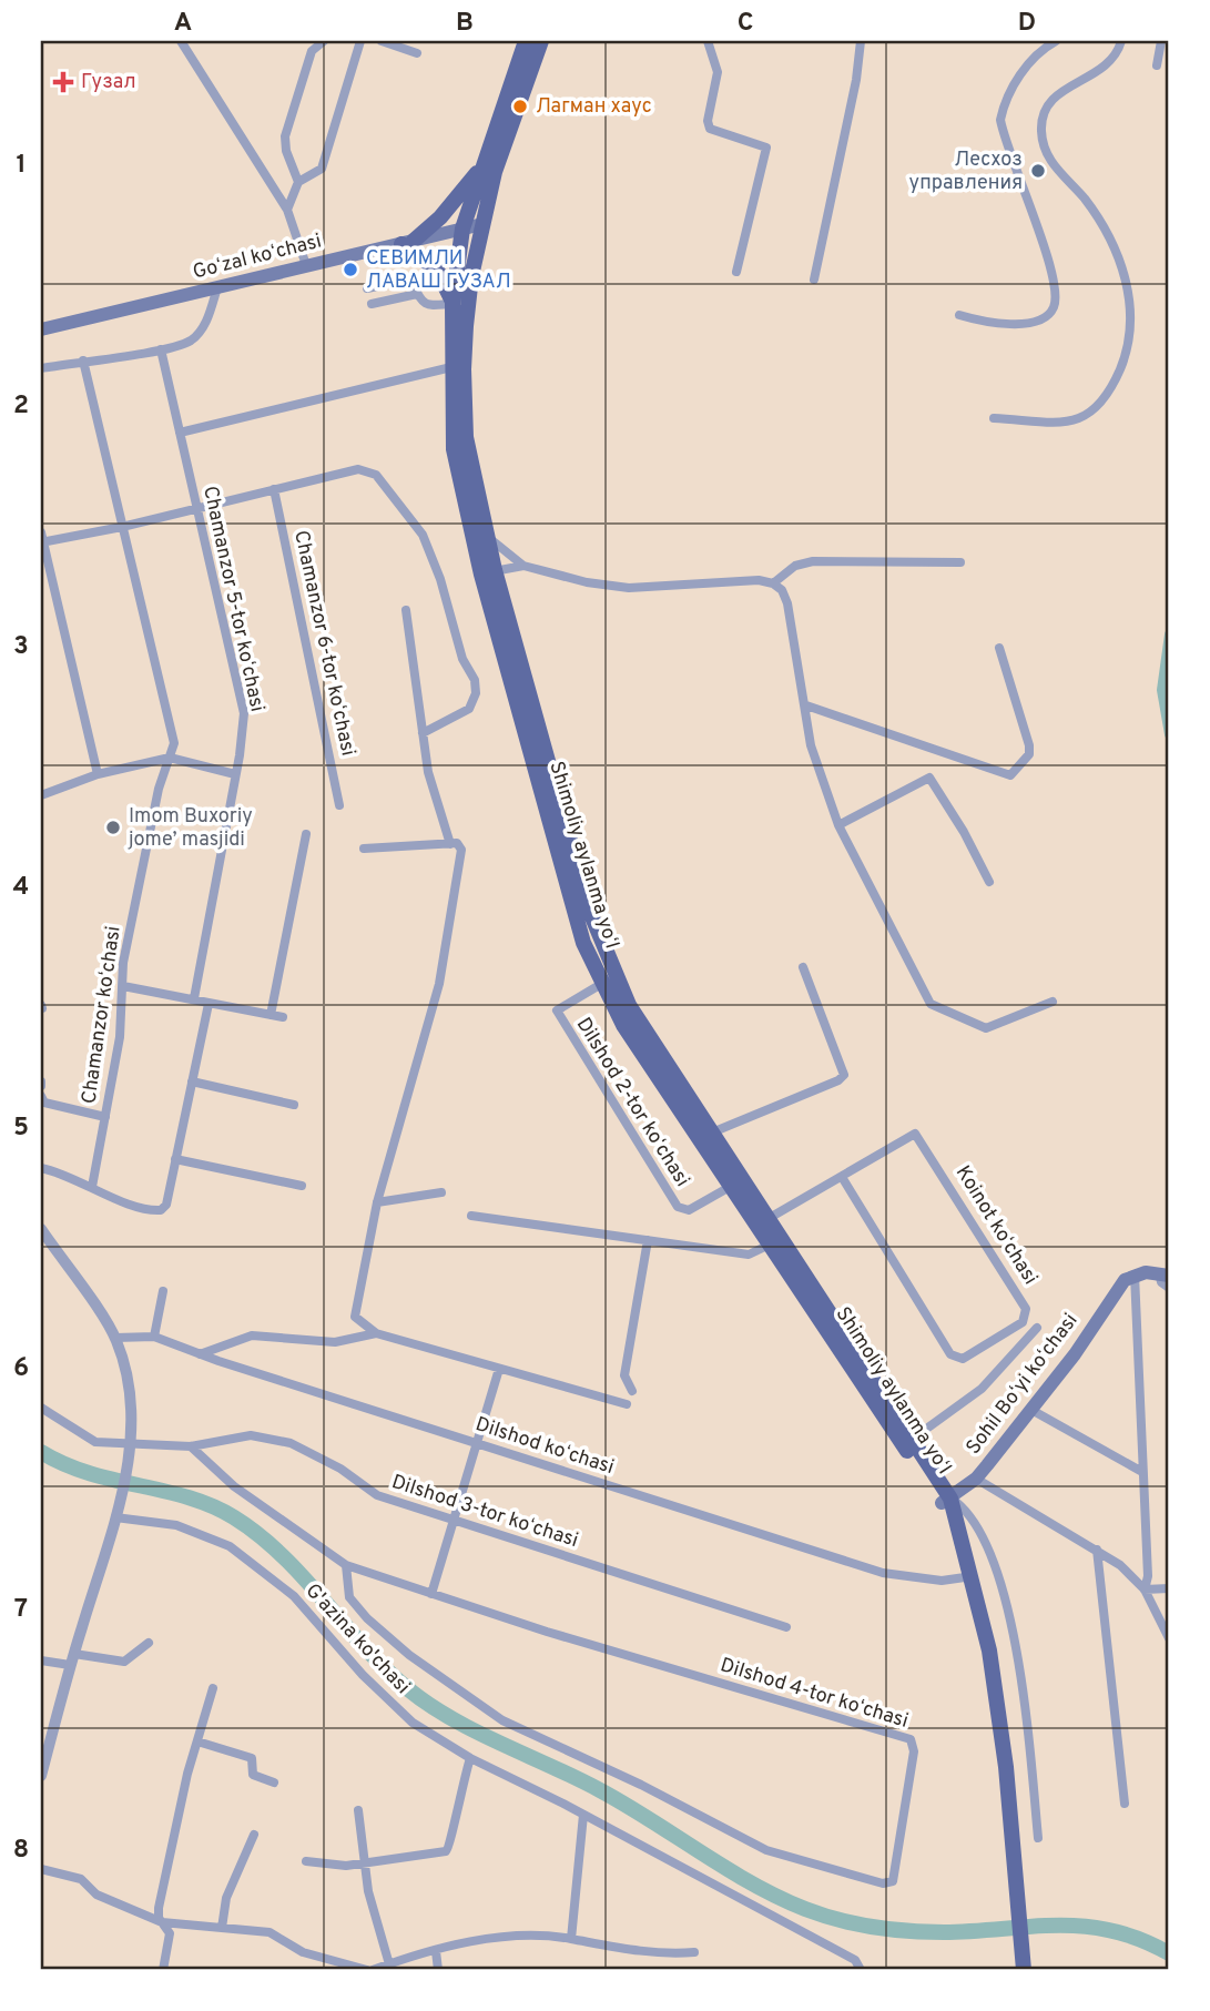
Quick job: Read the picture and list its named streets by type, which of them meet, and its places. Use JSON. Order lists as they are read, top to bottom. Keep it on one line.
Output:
{"streets":{"main road":["Goʻzal koʻchasi","Shimoliy aylanma yoʻl","Sohil Boʻyi koʻchasi"],"street":["Chamanzor 5-tor koʻchasi","Chamanzor 6-tor koʻchasi","Chamanzor koʻchasi","Dilshod 2-tor koʻchasi","Koinot koʻchasi","Dilshod koʻchasi","Dilshod 3-tor koʻchasi","G'azina ko'chasi","Dilshod 4-tor koʻchasi"]},"crossings":[["Goʻzal koʻchasi","Shimoliy aylanma yoʻl"],["Shimoliy aylanma yoʻl","Dilshod 2-tor koʻchasi"],["Shimoliy aylanma yoʻl","Koinot koʻchasi"],["Shimoliy aylanma yoʻl","Sohil Boʻyi koʻchasi"],["Shimoliy aylanma yoʻl","Dilshod koʻchasi"],["Dilshod 3-tor koʻchasi","Dilshod 4-tor koʻchasi"]],"places":{"health":["Гузал"],"other":["Лагман хаус","Лесхоз управления","СЕВИМЛИ ЛАВАШ ГУЗАЛ","Imom Buxoriy jome’ masjidi"]},"grid":{"columns":["A","B","C","D"],"rows":["1","2","3","4","5","6","7","8"]}}
